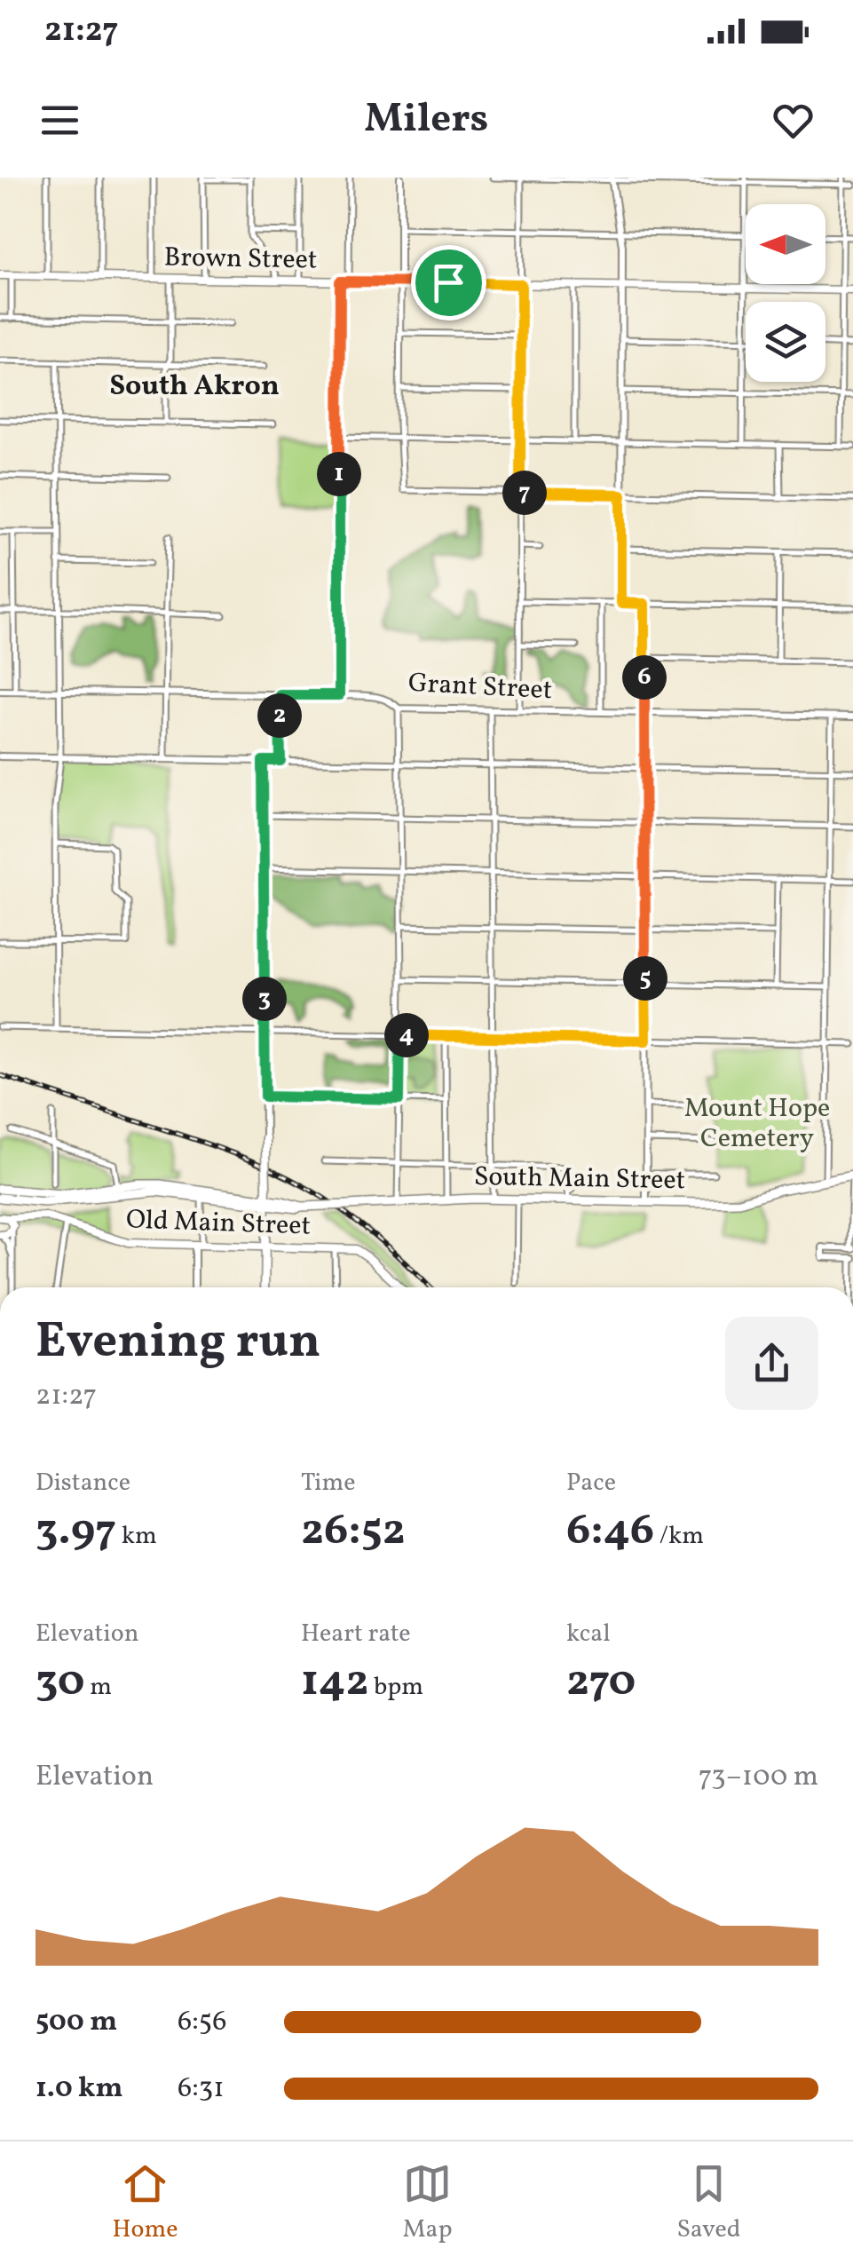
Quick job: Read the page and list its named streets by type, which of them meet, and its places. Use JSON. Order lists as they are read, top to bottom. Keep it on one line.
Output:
{"streets":{"main road":["Brown Street","South Main Street","Old Main Street"],"street":["Grant Street"]},"districts":["South Akron"],"parks":["Mount Hope Cemetery"],"north":"left","page":{"status":"21:27","header":"Milers","pins":["1","7","6","2","5","3","4"],"heading":["Evening run","21:27"],"stats":[["Distance","3.97 km"],["Time","26:52"],["Pace","6:46 /km"],["Elevation","30 m"],["Heart rate","142 bpm"],["kcal","270"]],"chart":["Elevation","73–100 m"],"list":[{"name":"500 m","note":"6:56"},{"name":"1.0 km","note":"6:31"}],"tabs":["Home","Map","Saved"]}}
